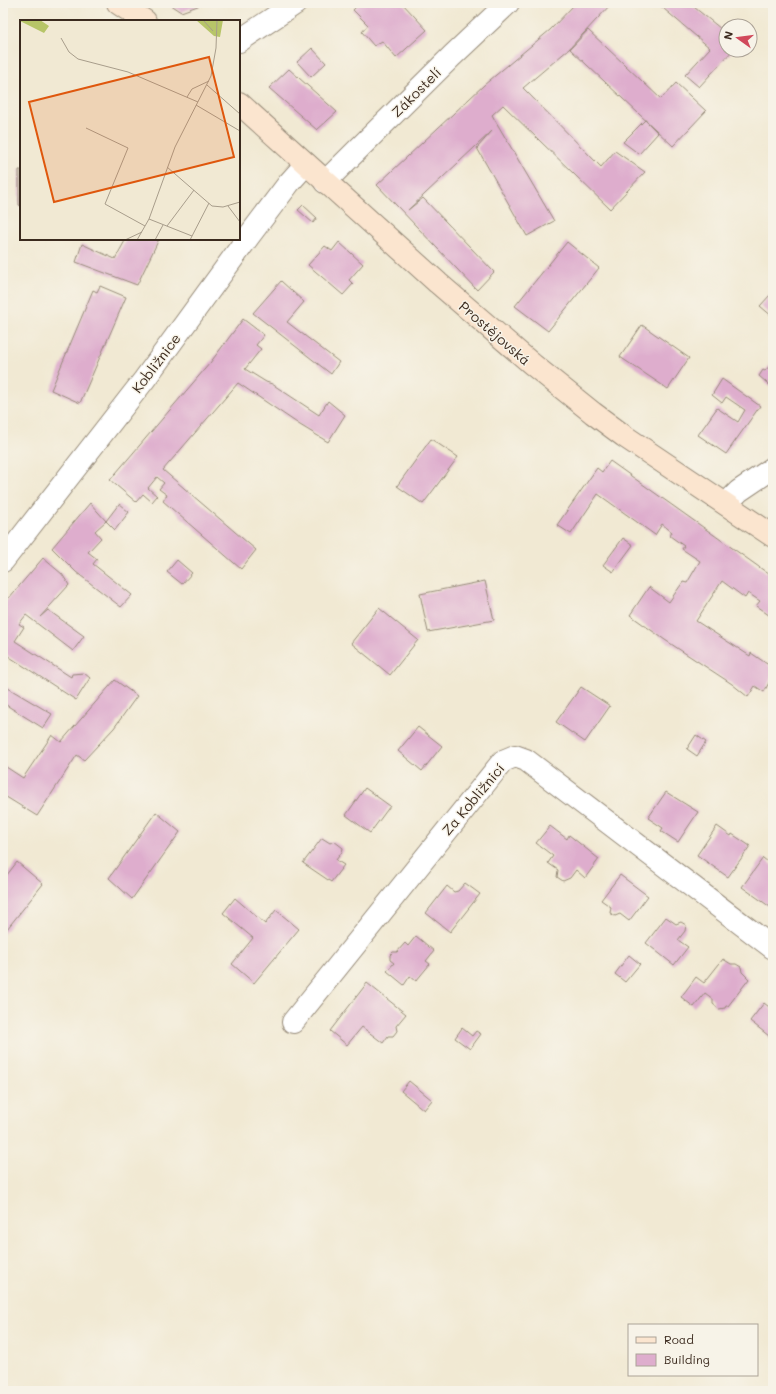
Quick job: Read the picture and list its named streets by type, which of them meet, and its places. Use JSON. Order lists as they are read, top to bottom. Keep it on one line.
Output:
{"streets":{"main road":["Prostějovská"],"street":["Zákostelí","Kobližnice","Za Kobližnicí"]},"crossings":[["Zákostelí","Prostějovská"],["Prostějovská","Kobližnice"]],"legend":["Road","Building"],"north":"left"}
